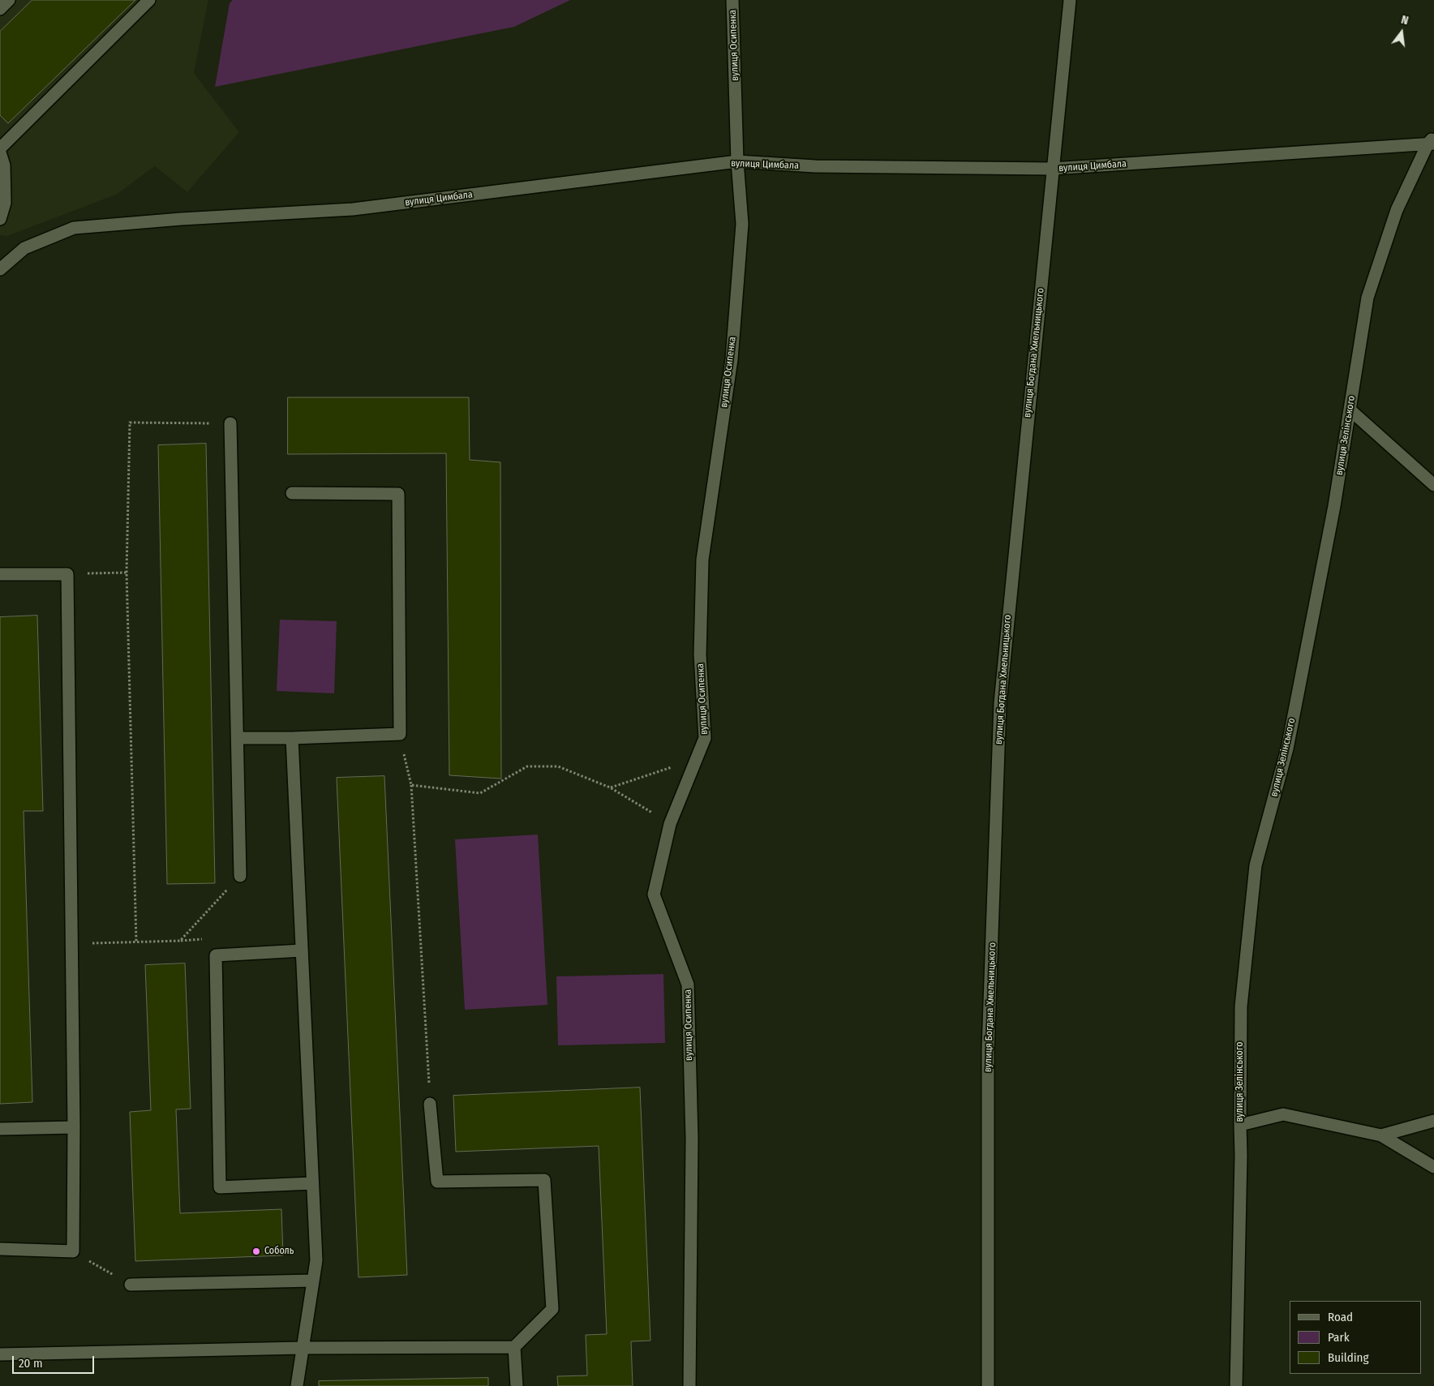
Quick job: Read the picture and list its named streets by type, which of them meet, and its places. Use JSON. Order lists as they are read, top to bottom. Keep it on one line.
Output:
{"streets":{"street":["вулиця Осипенка","вулиця Цимбала","вулиця Богдана Хмельницького","вулиця Зелінського"]},"crossings":[["вулиця Осипенка","вулиця Цимбала"],["вулиця Цимбала","вулиця Богдана Хмельницького"],["вулиця Цимбала","вулиця Зелінського"]],"places":["Соболь"],"legend":["Road","Park","Building"],"scale_bar":"20 m","north":"top"}
